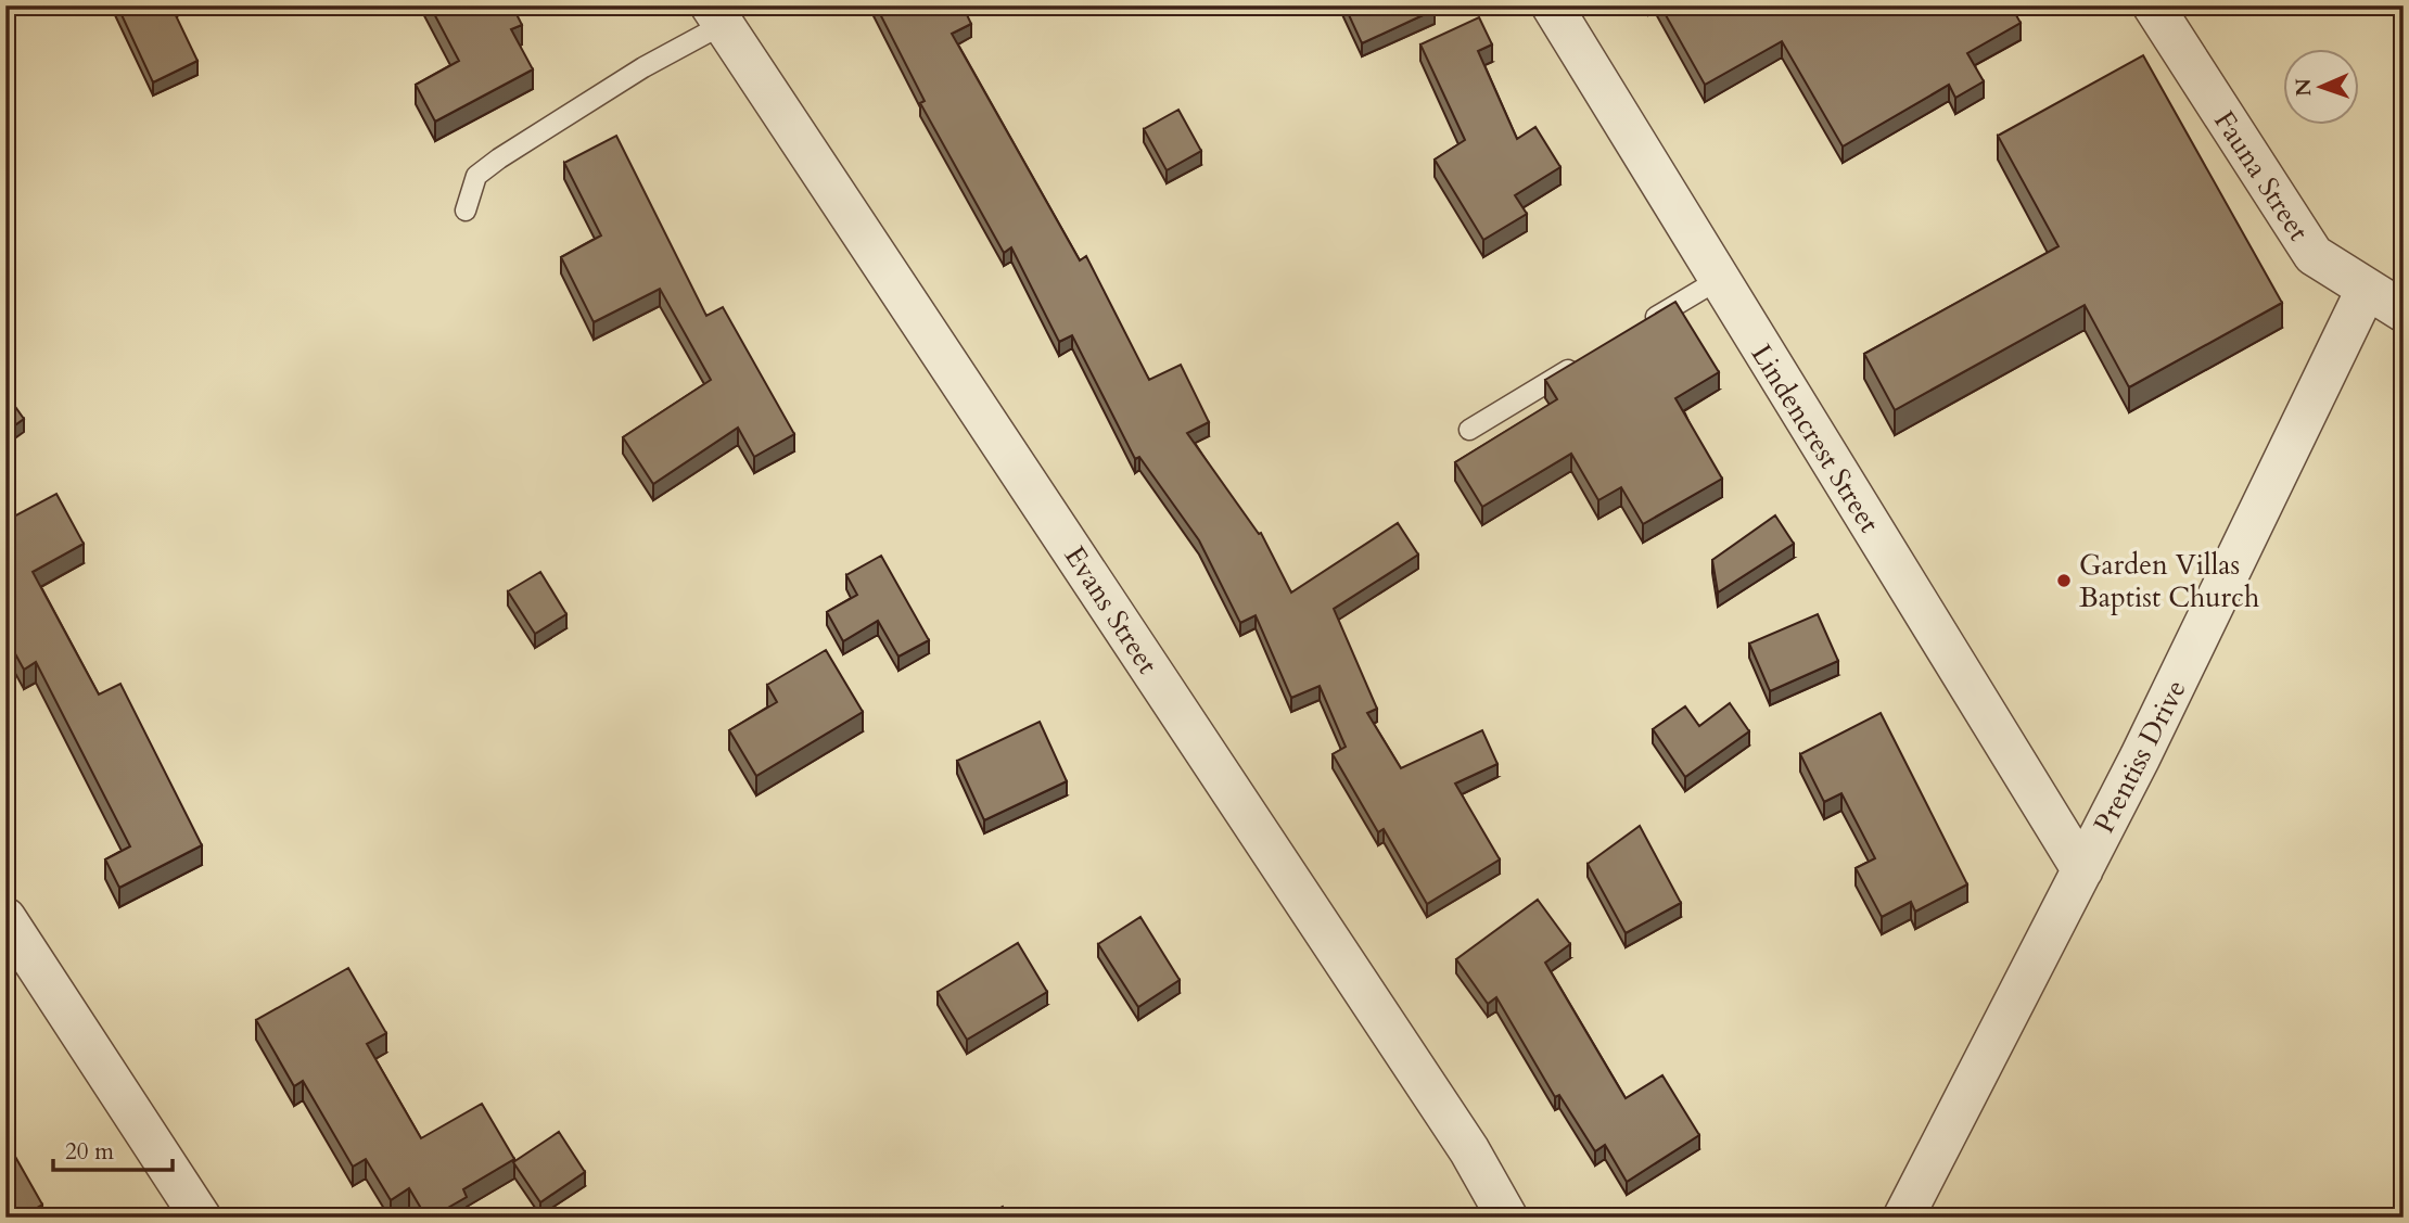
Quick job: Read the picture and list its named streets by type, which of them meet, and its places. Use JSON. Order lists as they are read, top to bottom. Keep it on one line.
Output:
{"streets":{"street":["Fauna Street","Lindencrest Street","Evans Street","Prentiss Drive"]},"crossings":[["Fauna Street","Prentiss Drive"],["Lindencrest Street","Prentiss Drive"]],"places":["Garden Villas Baptist Church"],"scale_bar":"20 m","north":"left"}
